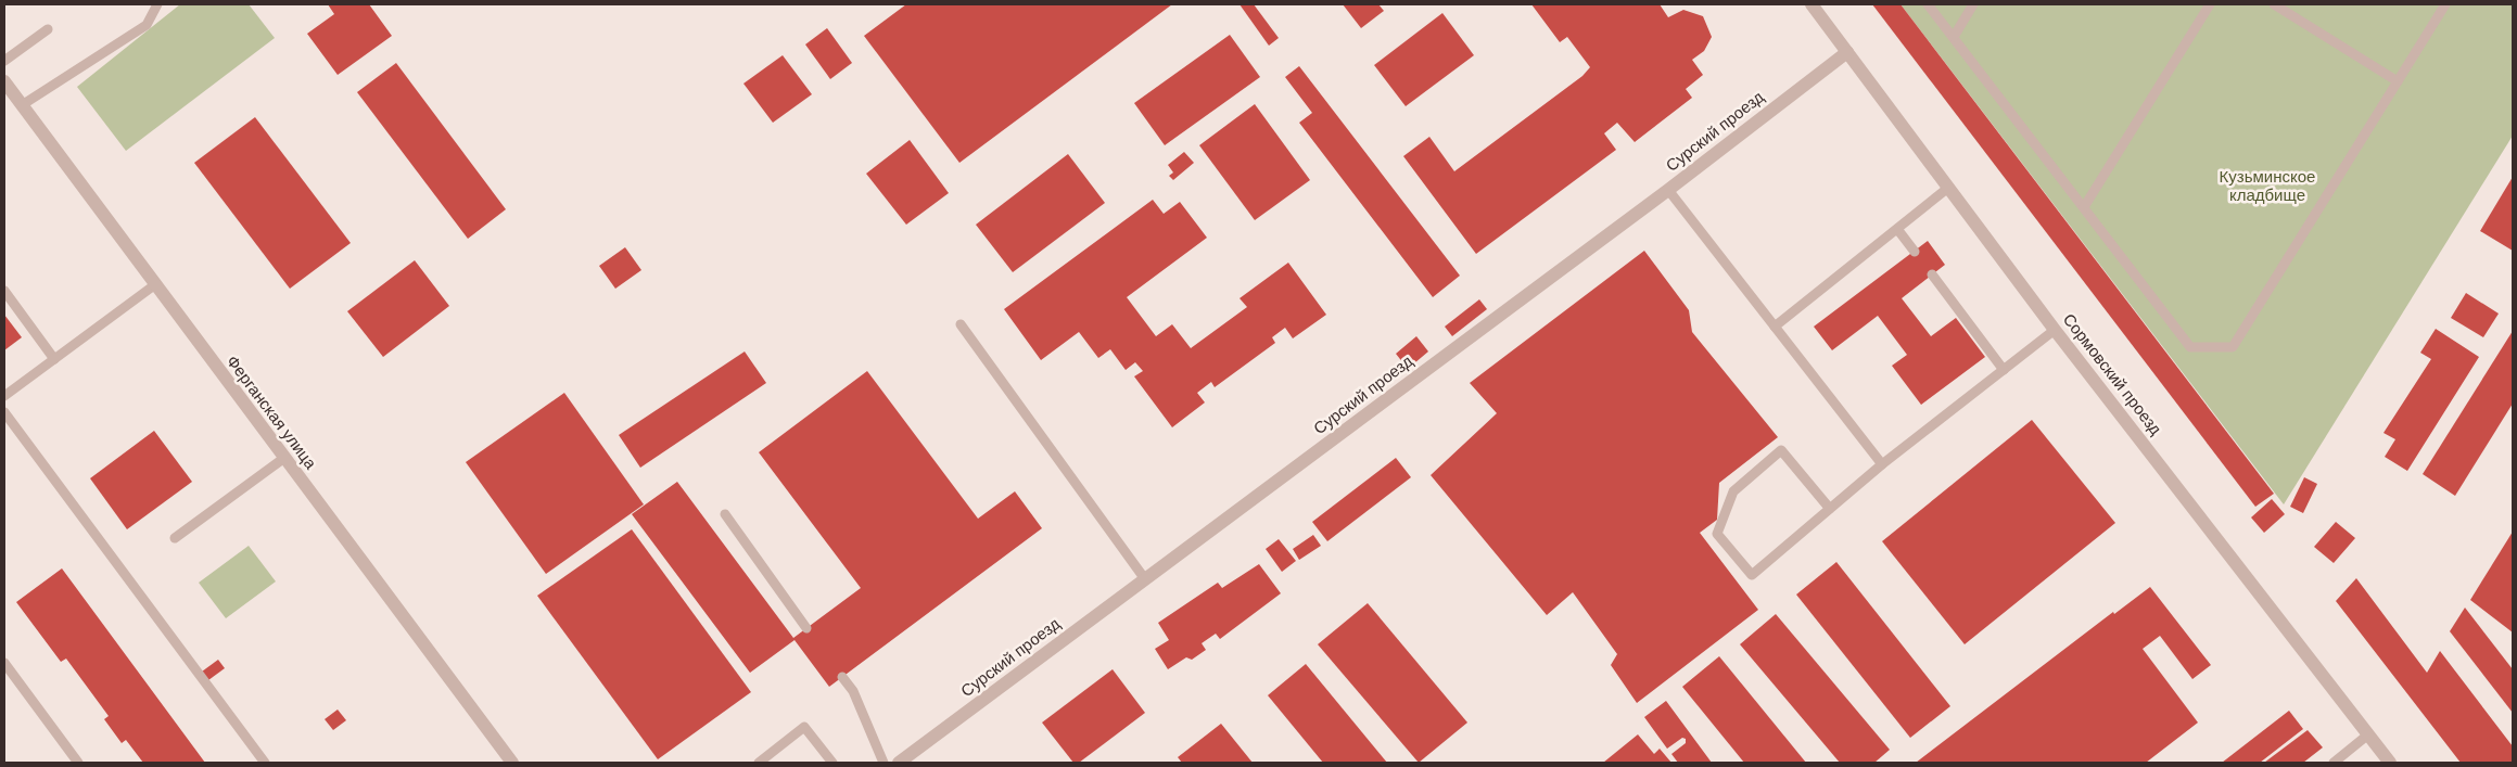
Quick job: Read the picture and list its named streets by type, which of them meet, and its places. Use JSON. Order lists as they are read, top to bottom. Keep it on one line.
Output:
{"streets":{"street":["Сурский проезд","Сормовский проезд","Ферганская улица"]},"crossings":[["Сурский проезд","Сормовский проезд"]],"parks":["Кузьминское кладбище"]}
